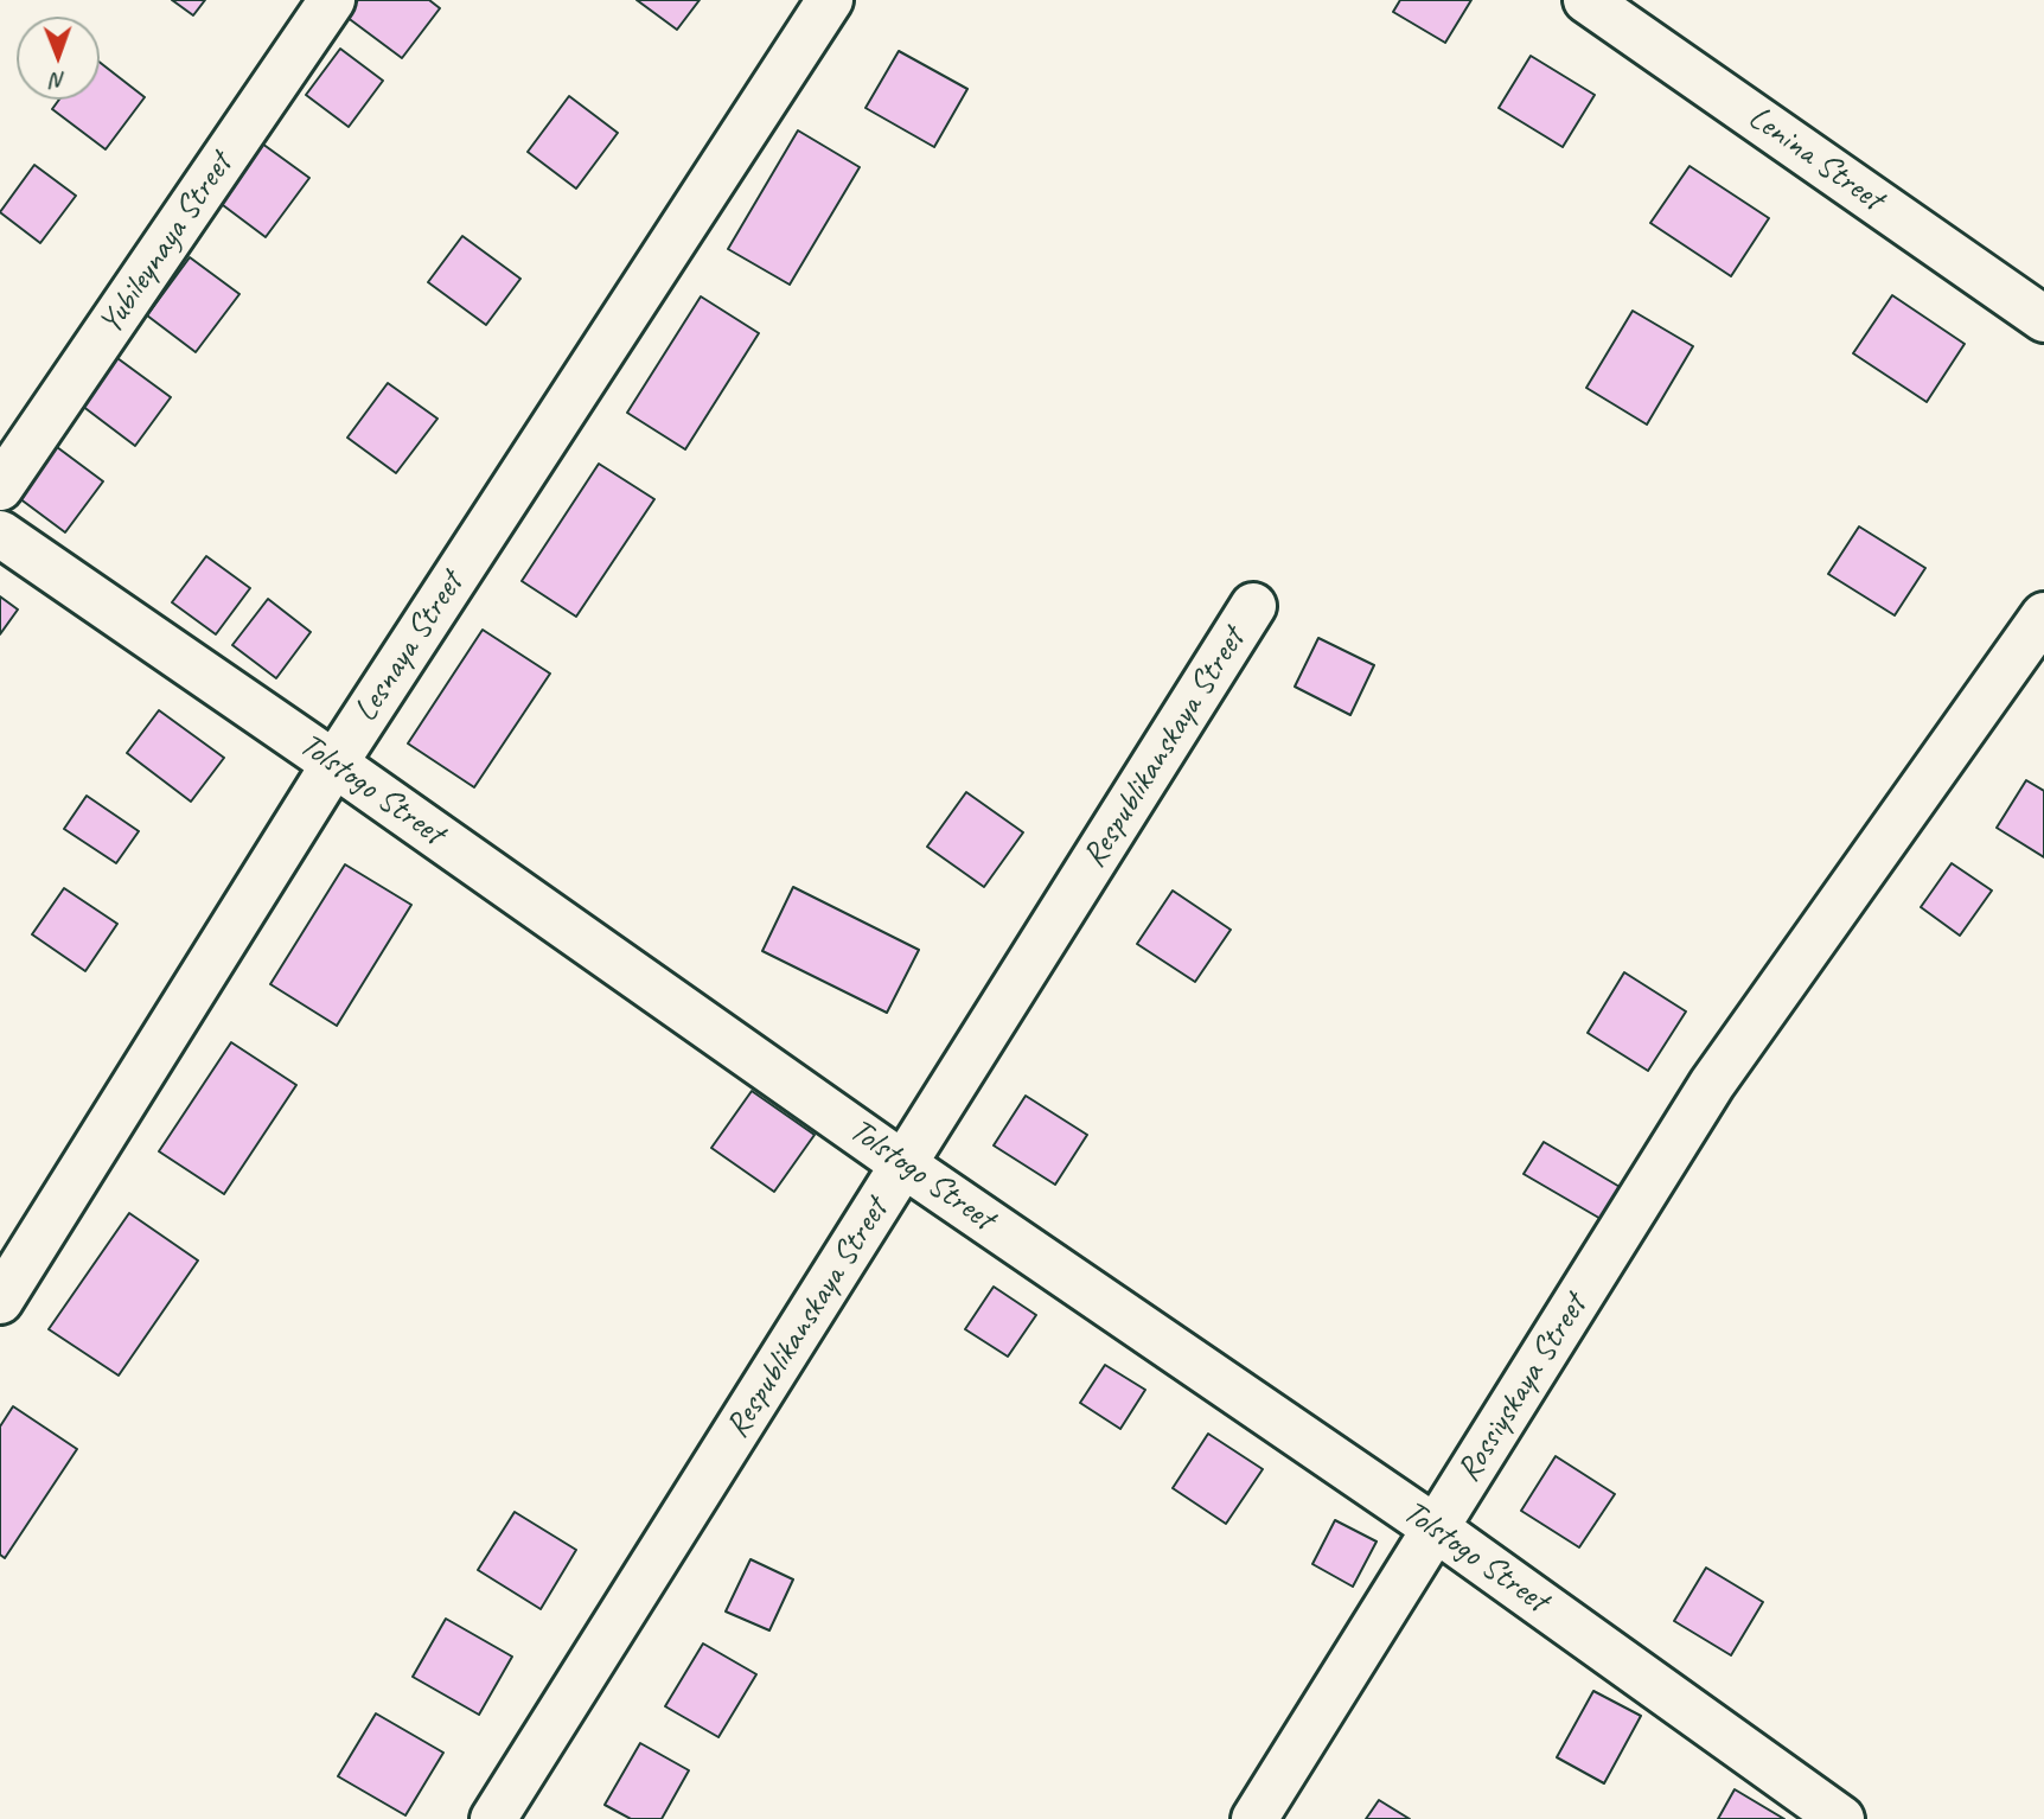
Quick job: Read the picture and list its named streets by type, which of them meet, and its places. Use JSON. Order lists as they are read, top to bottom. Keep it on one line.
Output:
{"streets":{"street":["Lenina Street","Yubileynaya Street","Lesnaya Street","Respublikanskaya Street","Tolstogo Street","Rossiyskaya Street"]},"crossings":[["Lesnaya Street","Tolstogo Street"],["Respublikanskaya Street","Tolstogo Street"],["Tolstogo Street","Rossiyskaya Street"]],"north":"bottom"}
